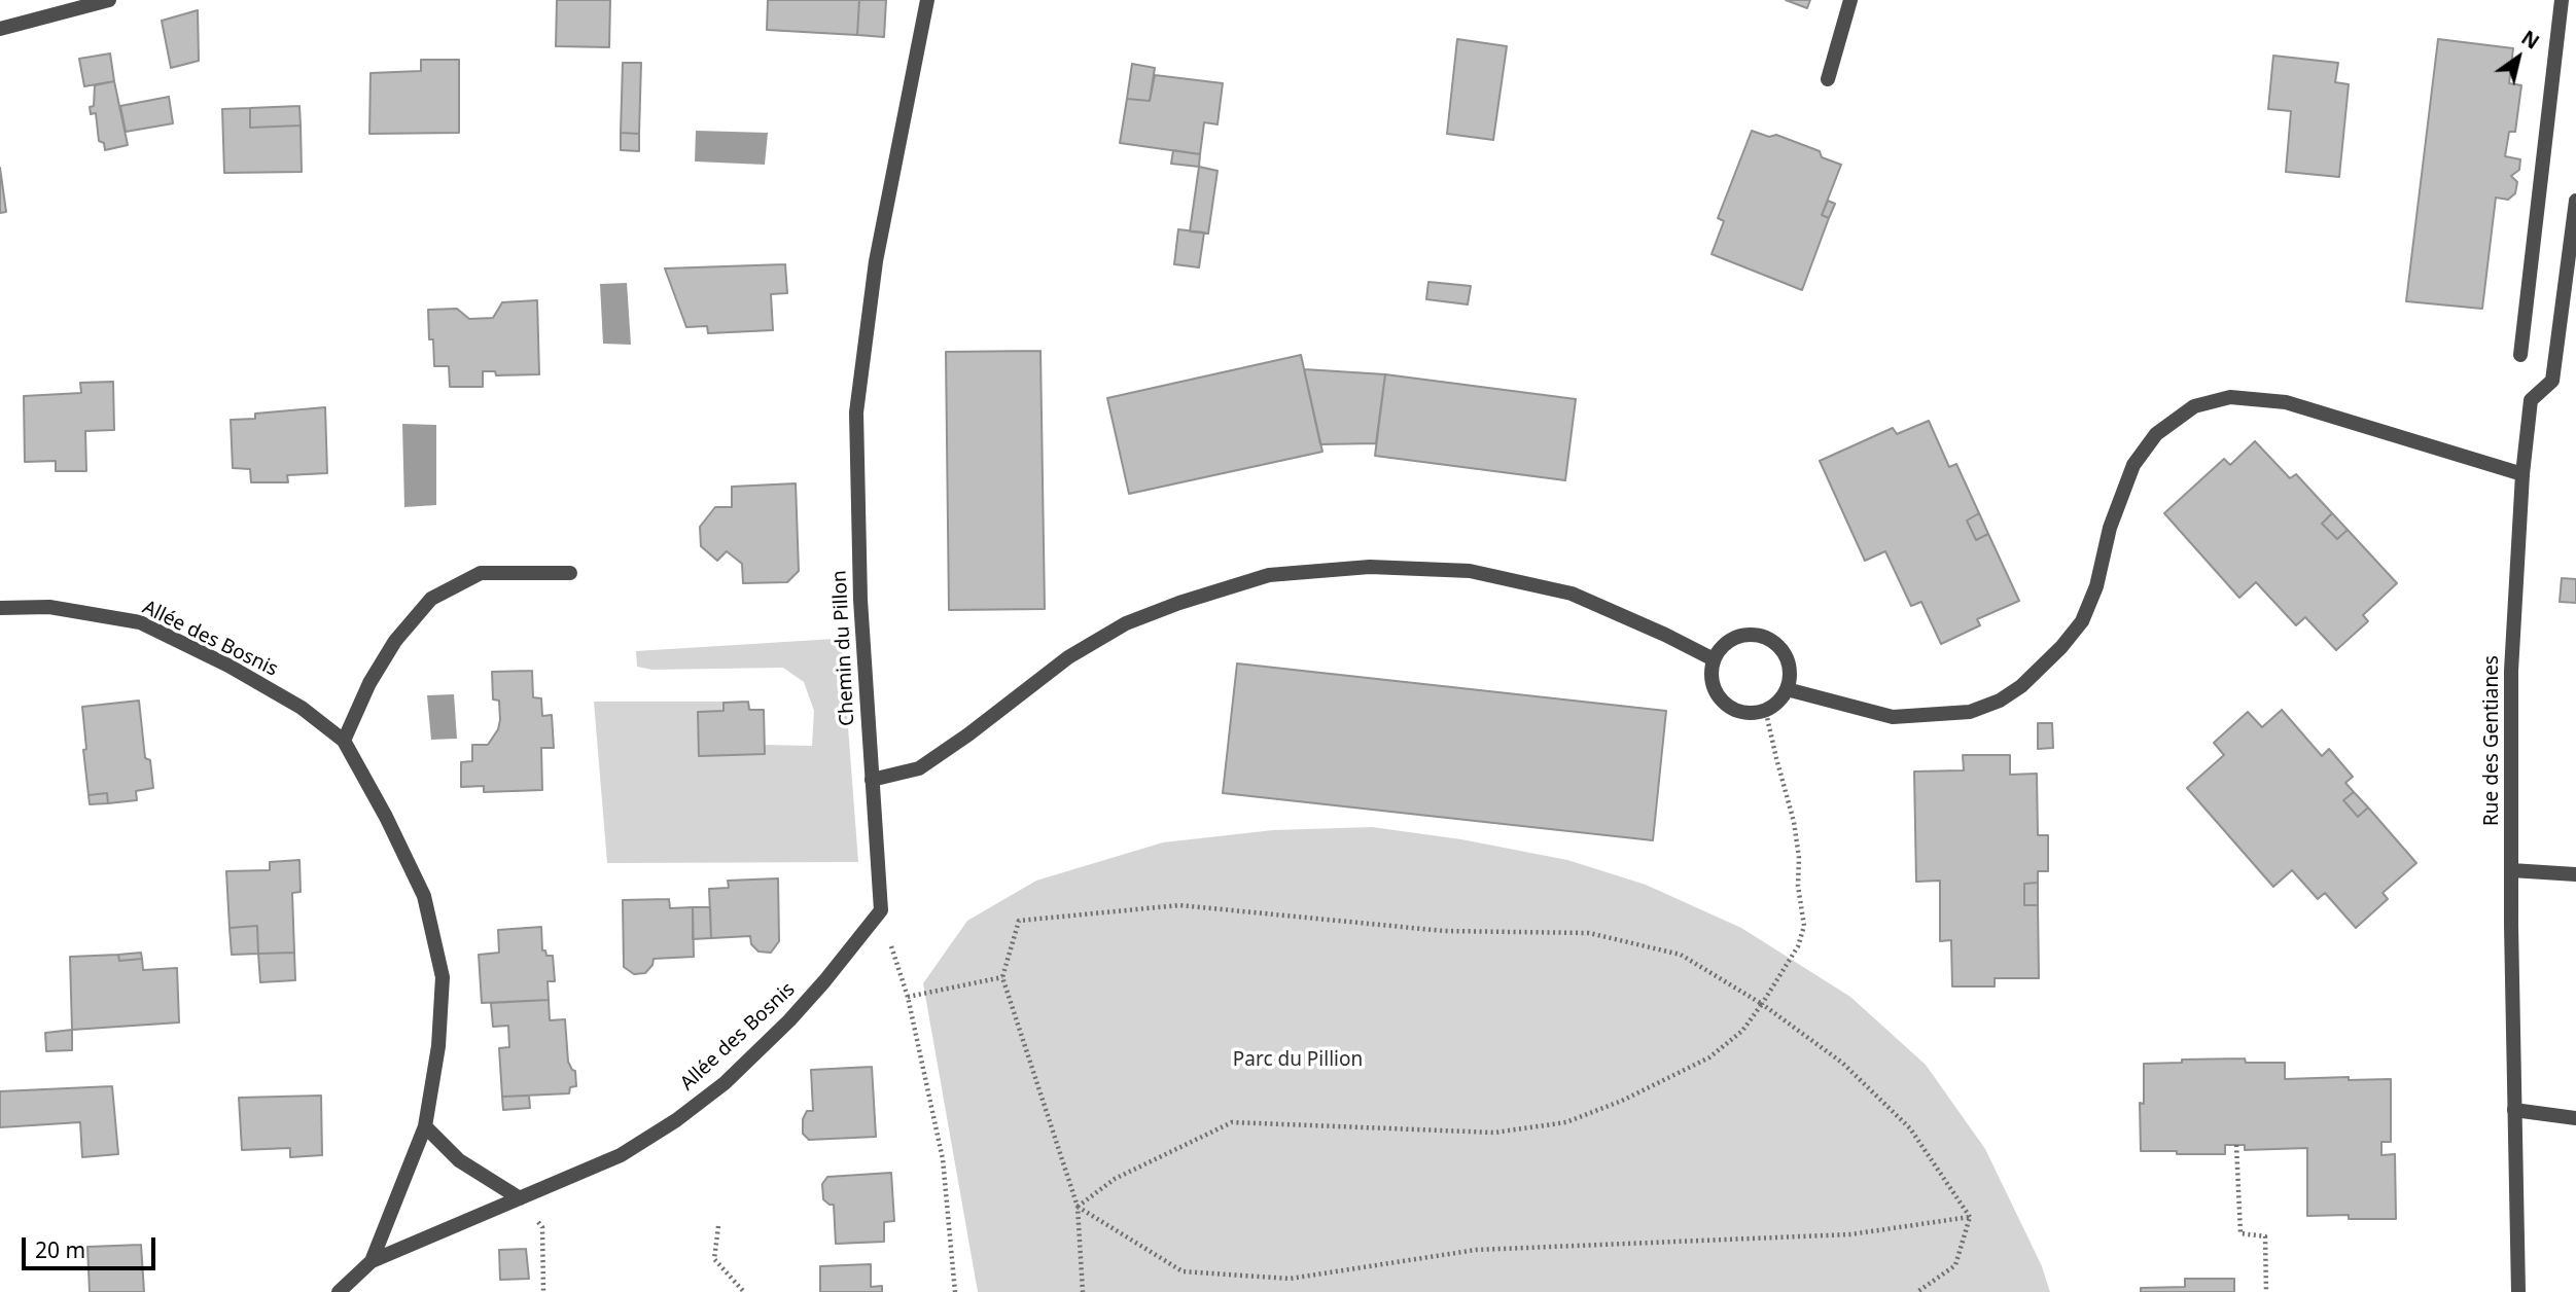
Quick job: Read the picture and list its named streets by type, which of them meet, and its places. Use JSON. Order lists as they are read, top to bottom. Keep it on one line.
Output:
{"streets":{"street":["Allée des Bosnis","Chemin du Pillon","Rue des Gentianes"]},"crossings":[["Allée des Bosnis","Chemin du Pillon"]],"parks":["Parc du Pillion"],"scale_bar":"20 m","north":"top right"}
